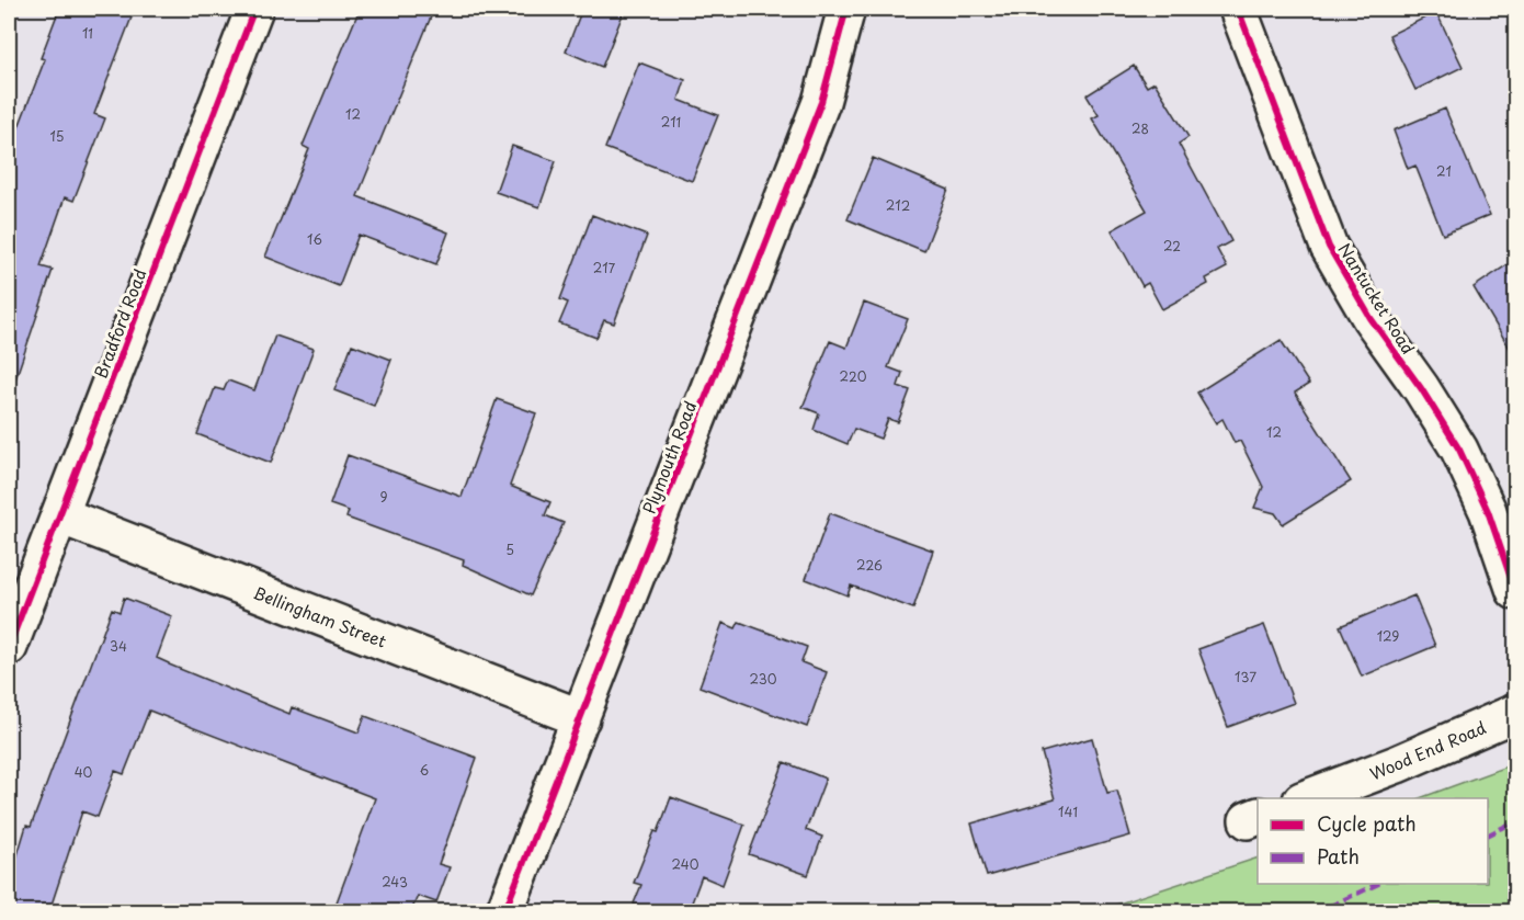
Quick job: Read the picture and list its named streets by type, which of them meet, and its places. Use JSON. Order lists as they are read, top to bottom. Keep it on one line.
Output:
{"streets":{"street":["Nantucket Road","Bradford Road","Plymouth Road","Bellingham Street","Wood End Road"]},"crossings":[["Bradford Road","Bellingham Street"],["Plymouth Road","Bellingham Street"]],"house_numbers":["11","12","211","28","15","21","212","16","22","217","220","12","9","5","226","129","34","137","230","6","40","141","240","243"],"legend":["Cycle path","Path"]}
